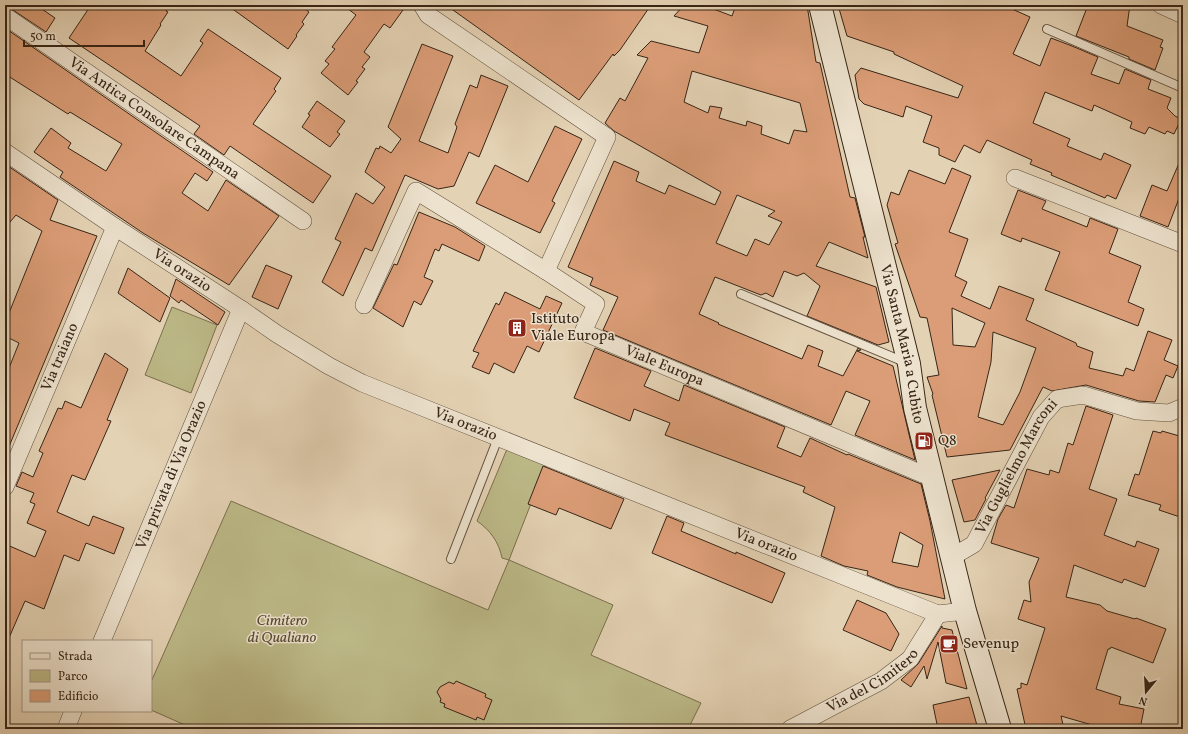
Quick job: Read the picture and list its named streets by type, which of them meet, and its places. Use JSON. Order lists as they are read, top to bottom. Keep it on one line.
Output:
{"streets":{"main road":["Via Santa Maria a Cubito"],"street":["Via Antica Consolare Campana","Via orazio","Via traiano","Viale Europa","Via Guglielmo Marconi","Via privata di Via Orazio","Via del Cimitero"]},"crossings":[["Via orazio","Via Santa Maria a Cubito"],["Via orazio","Via traiano"],["Via orazio","Via privata di Via Orazio"],["Via orazio","Via del Cimitero"],["Via Santa Maria a Cubito","Viale Europa"],["Via Santa Maria a Cubito","Via Guglielmo Marconi"]],"parks":["Cimitero di Qualiano"],"places":{"building":["Istituto Viale Europa"],"fuel station":["Q8"],"cafe":["Sevenup"]},"legend":["Strada","Parco","Edificio"],"scale_bar":"50 m","north":"bottom"}
